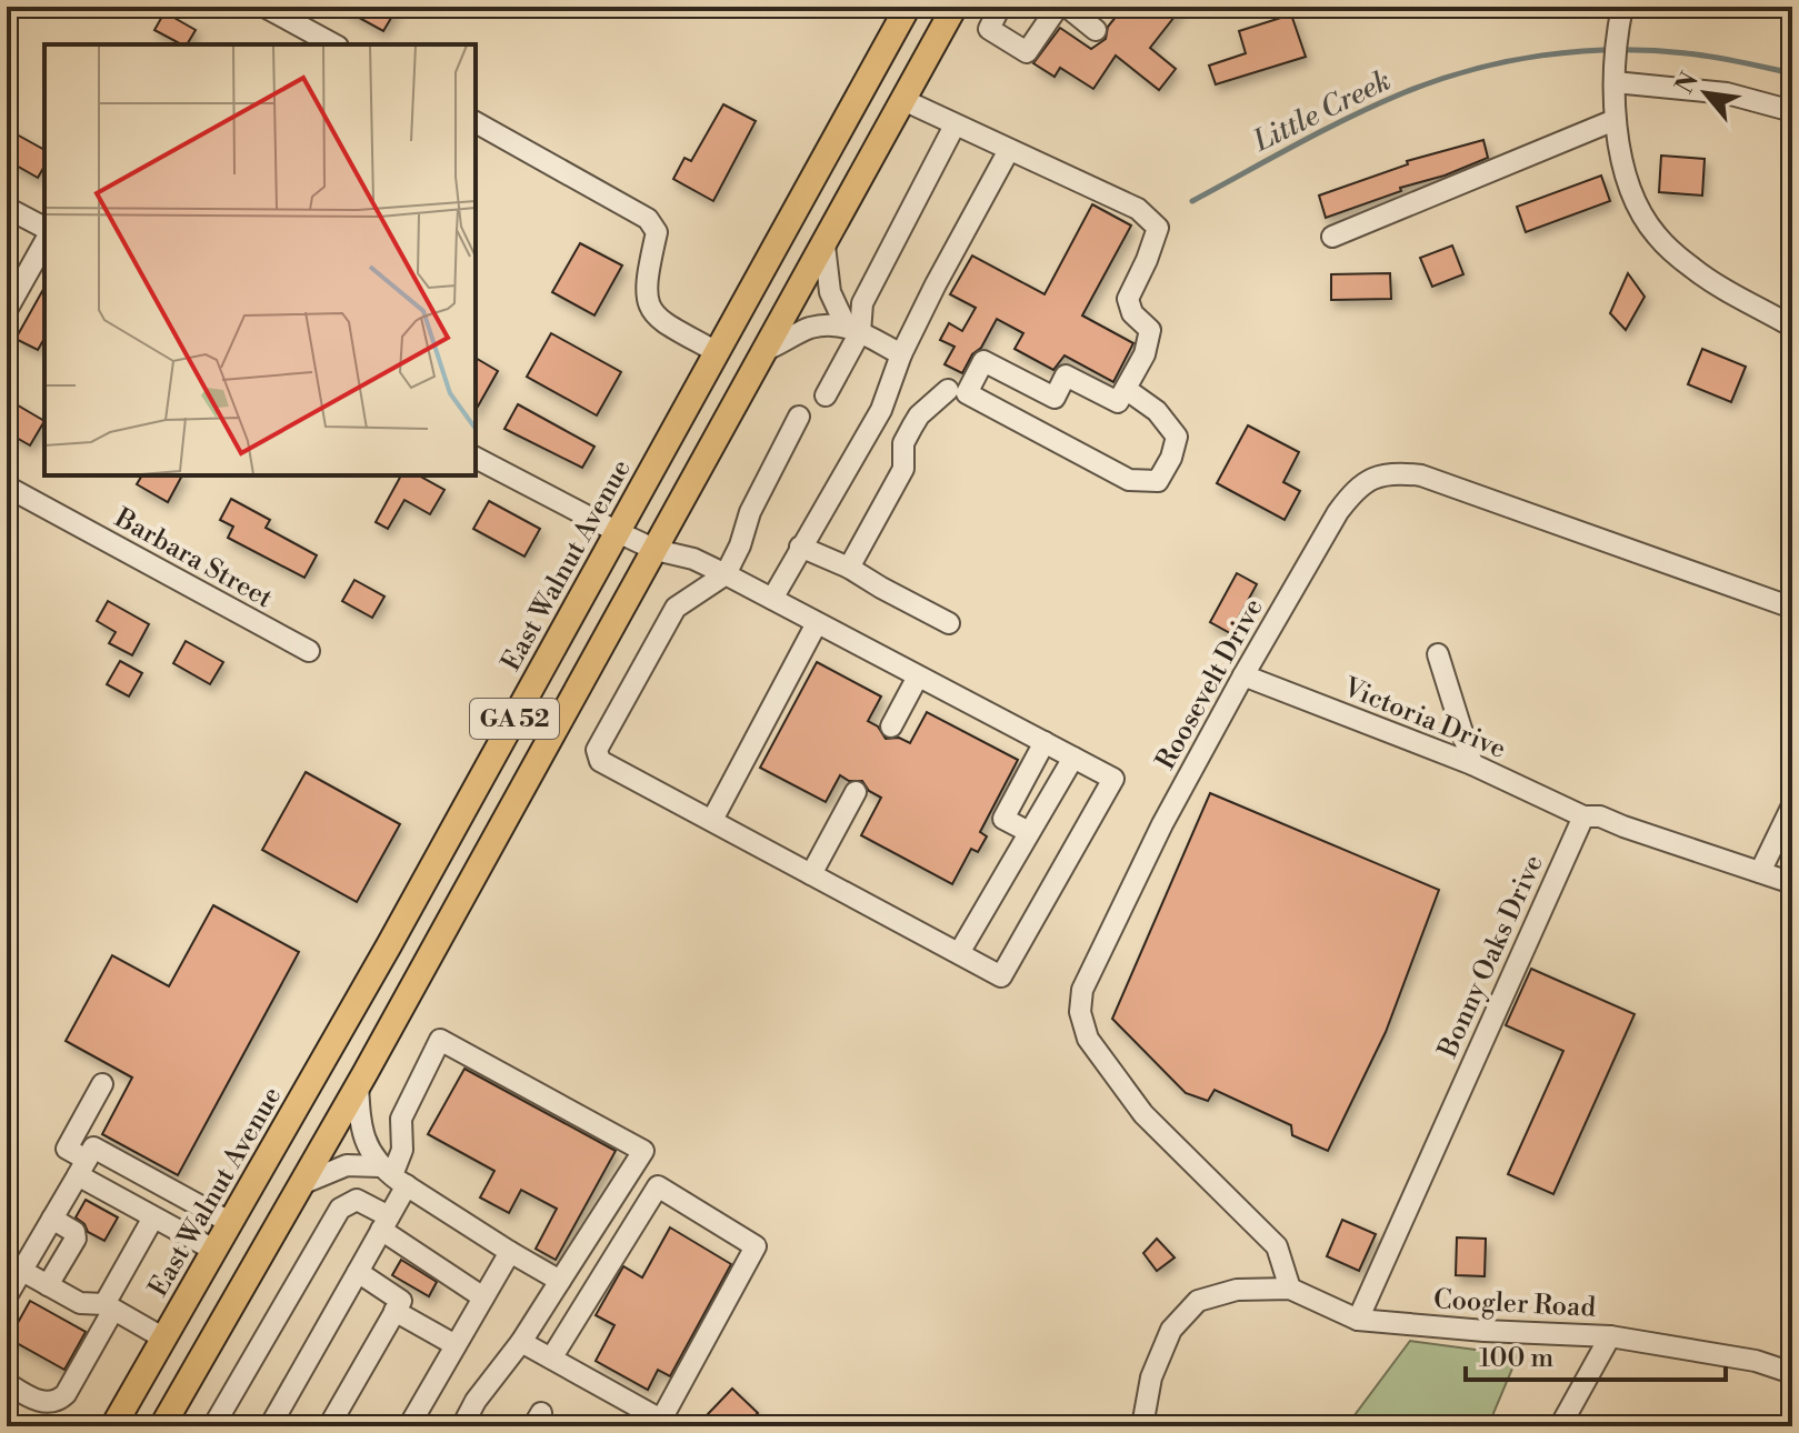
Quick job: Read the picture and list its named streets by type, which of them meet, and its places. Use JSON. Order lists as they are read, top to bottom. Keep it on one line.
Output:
{"streets":{"main road":["East Walnut Avenue","GA 52"],"street":["Barbara Street","Roosevelt Drive","Victoria Drive","Bonny Oaks Drive","Coogler Road"]},"crossings":[["Roosevelt Drive","Victoria Drive"],["Roosevelt Drive","Coogler Road"],["Victoria Drive","Bonny Oaks Drive"],["Bonny Oaks Drive","Coogler Road"]],"water":["Little Creek"],"scale_bar":"100 m","north":"top left"}
